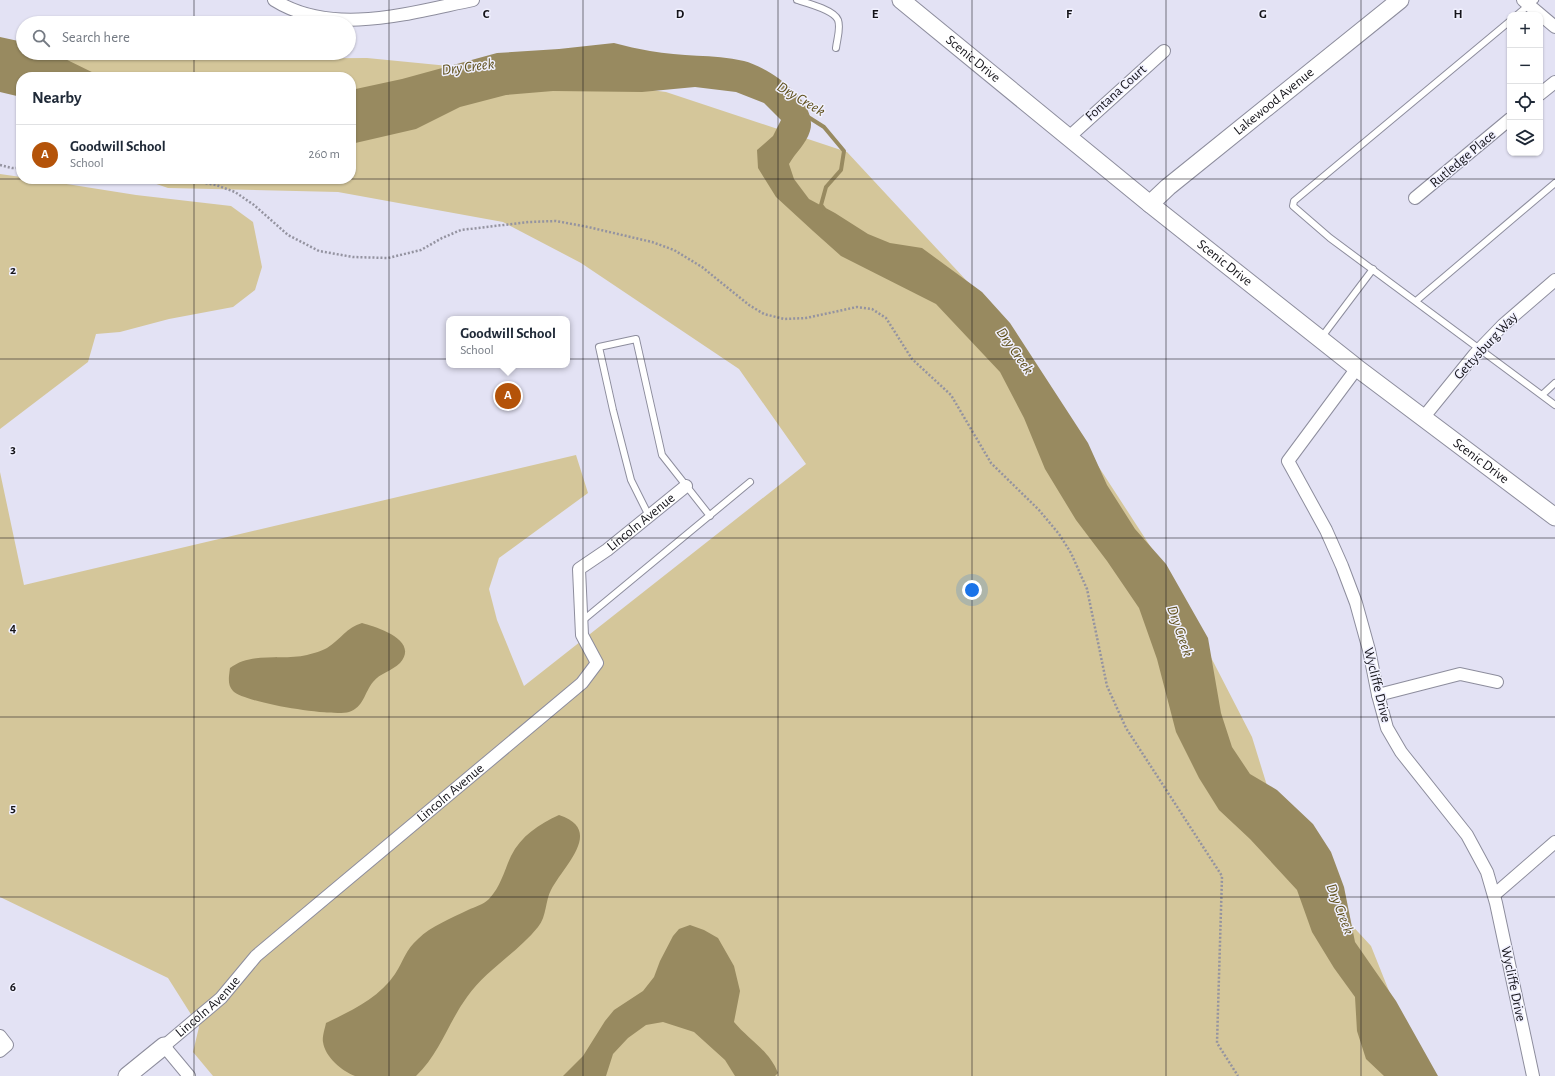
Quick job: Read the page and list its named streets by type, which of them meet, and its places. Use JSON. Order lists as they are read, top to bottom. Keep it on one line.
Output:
{"streets":{"main road":["Scenic Drive","Lakewood Avenue","Lincoln Avenue"],"street":["Fontana Court","Rutledge Place","Gettysburg Way","Wycliffe Drive"]},"crossings":[["Scenic Drive","Fontana Court"],["Scenic Drive","Lakewood Avenue"],["Scenic Drive","Gettysburg Way"],["Scenic Drive","Wycliffe Drive"]],"water":["Dry Creek"],"page":{"map_buttons":["+","−"],"search":"Search here","heading":"Nearby","list":[{"mark":"A","name":"Goodwill School","note":"School","value":"260 m"}],"popup":["Goodwill School","School"],"pins":"A"},"grid":{"columns":["C","D","E","F","G","H"],"rows":["2","3","4","5","6"]}}
